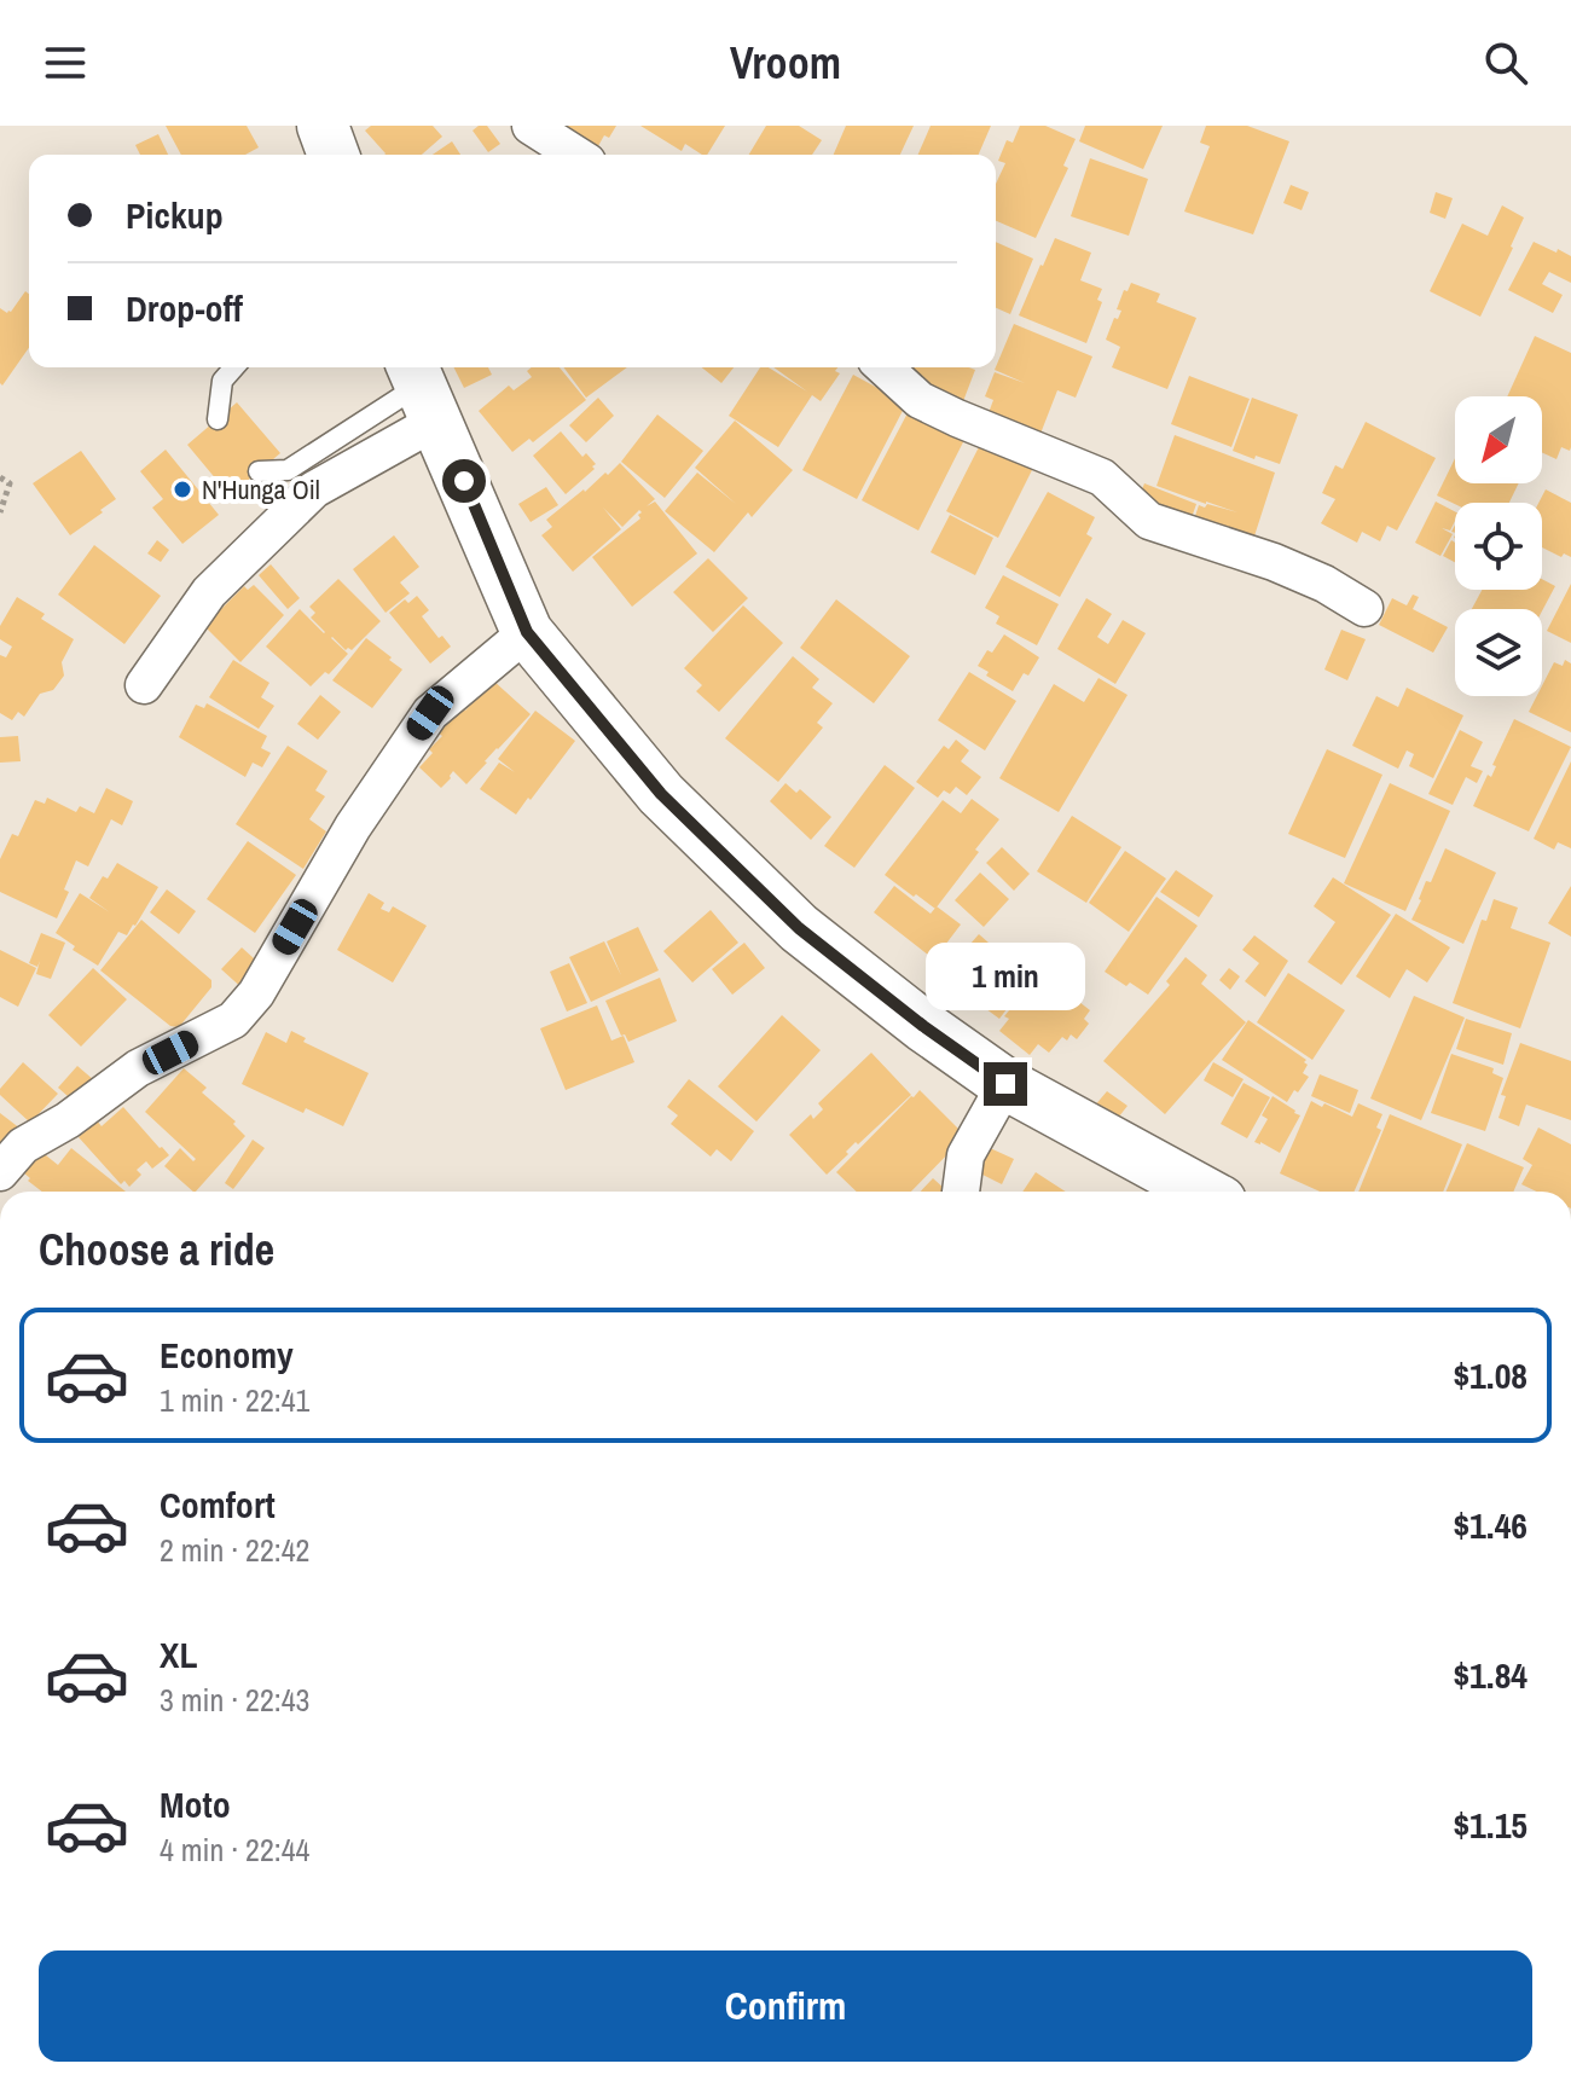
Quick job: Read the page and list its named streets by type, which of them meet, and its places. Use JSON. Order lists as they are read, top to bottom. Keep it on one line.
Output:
{"places":["N'Hunga Oil"],"north":"bottom left","page":{"header":"Vroom","banner":["Pickup","Drop-off"],"bubble":"1 min","heading":"Choose a ride","list":[{"name":"Economy","note":"1 min · 22:41","value":"$1.08"},{"name":"Comfort","note":"2 min · 22:42","value":"$1.46"},{"name":"XL","note":"3 min · 22:43","value":"$1.84"},{"name":"Moto","note":"4 min · 22:44","value":"$1.15"}],"buttons":"Confirm"}}
